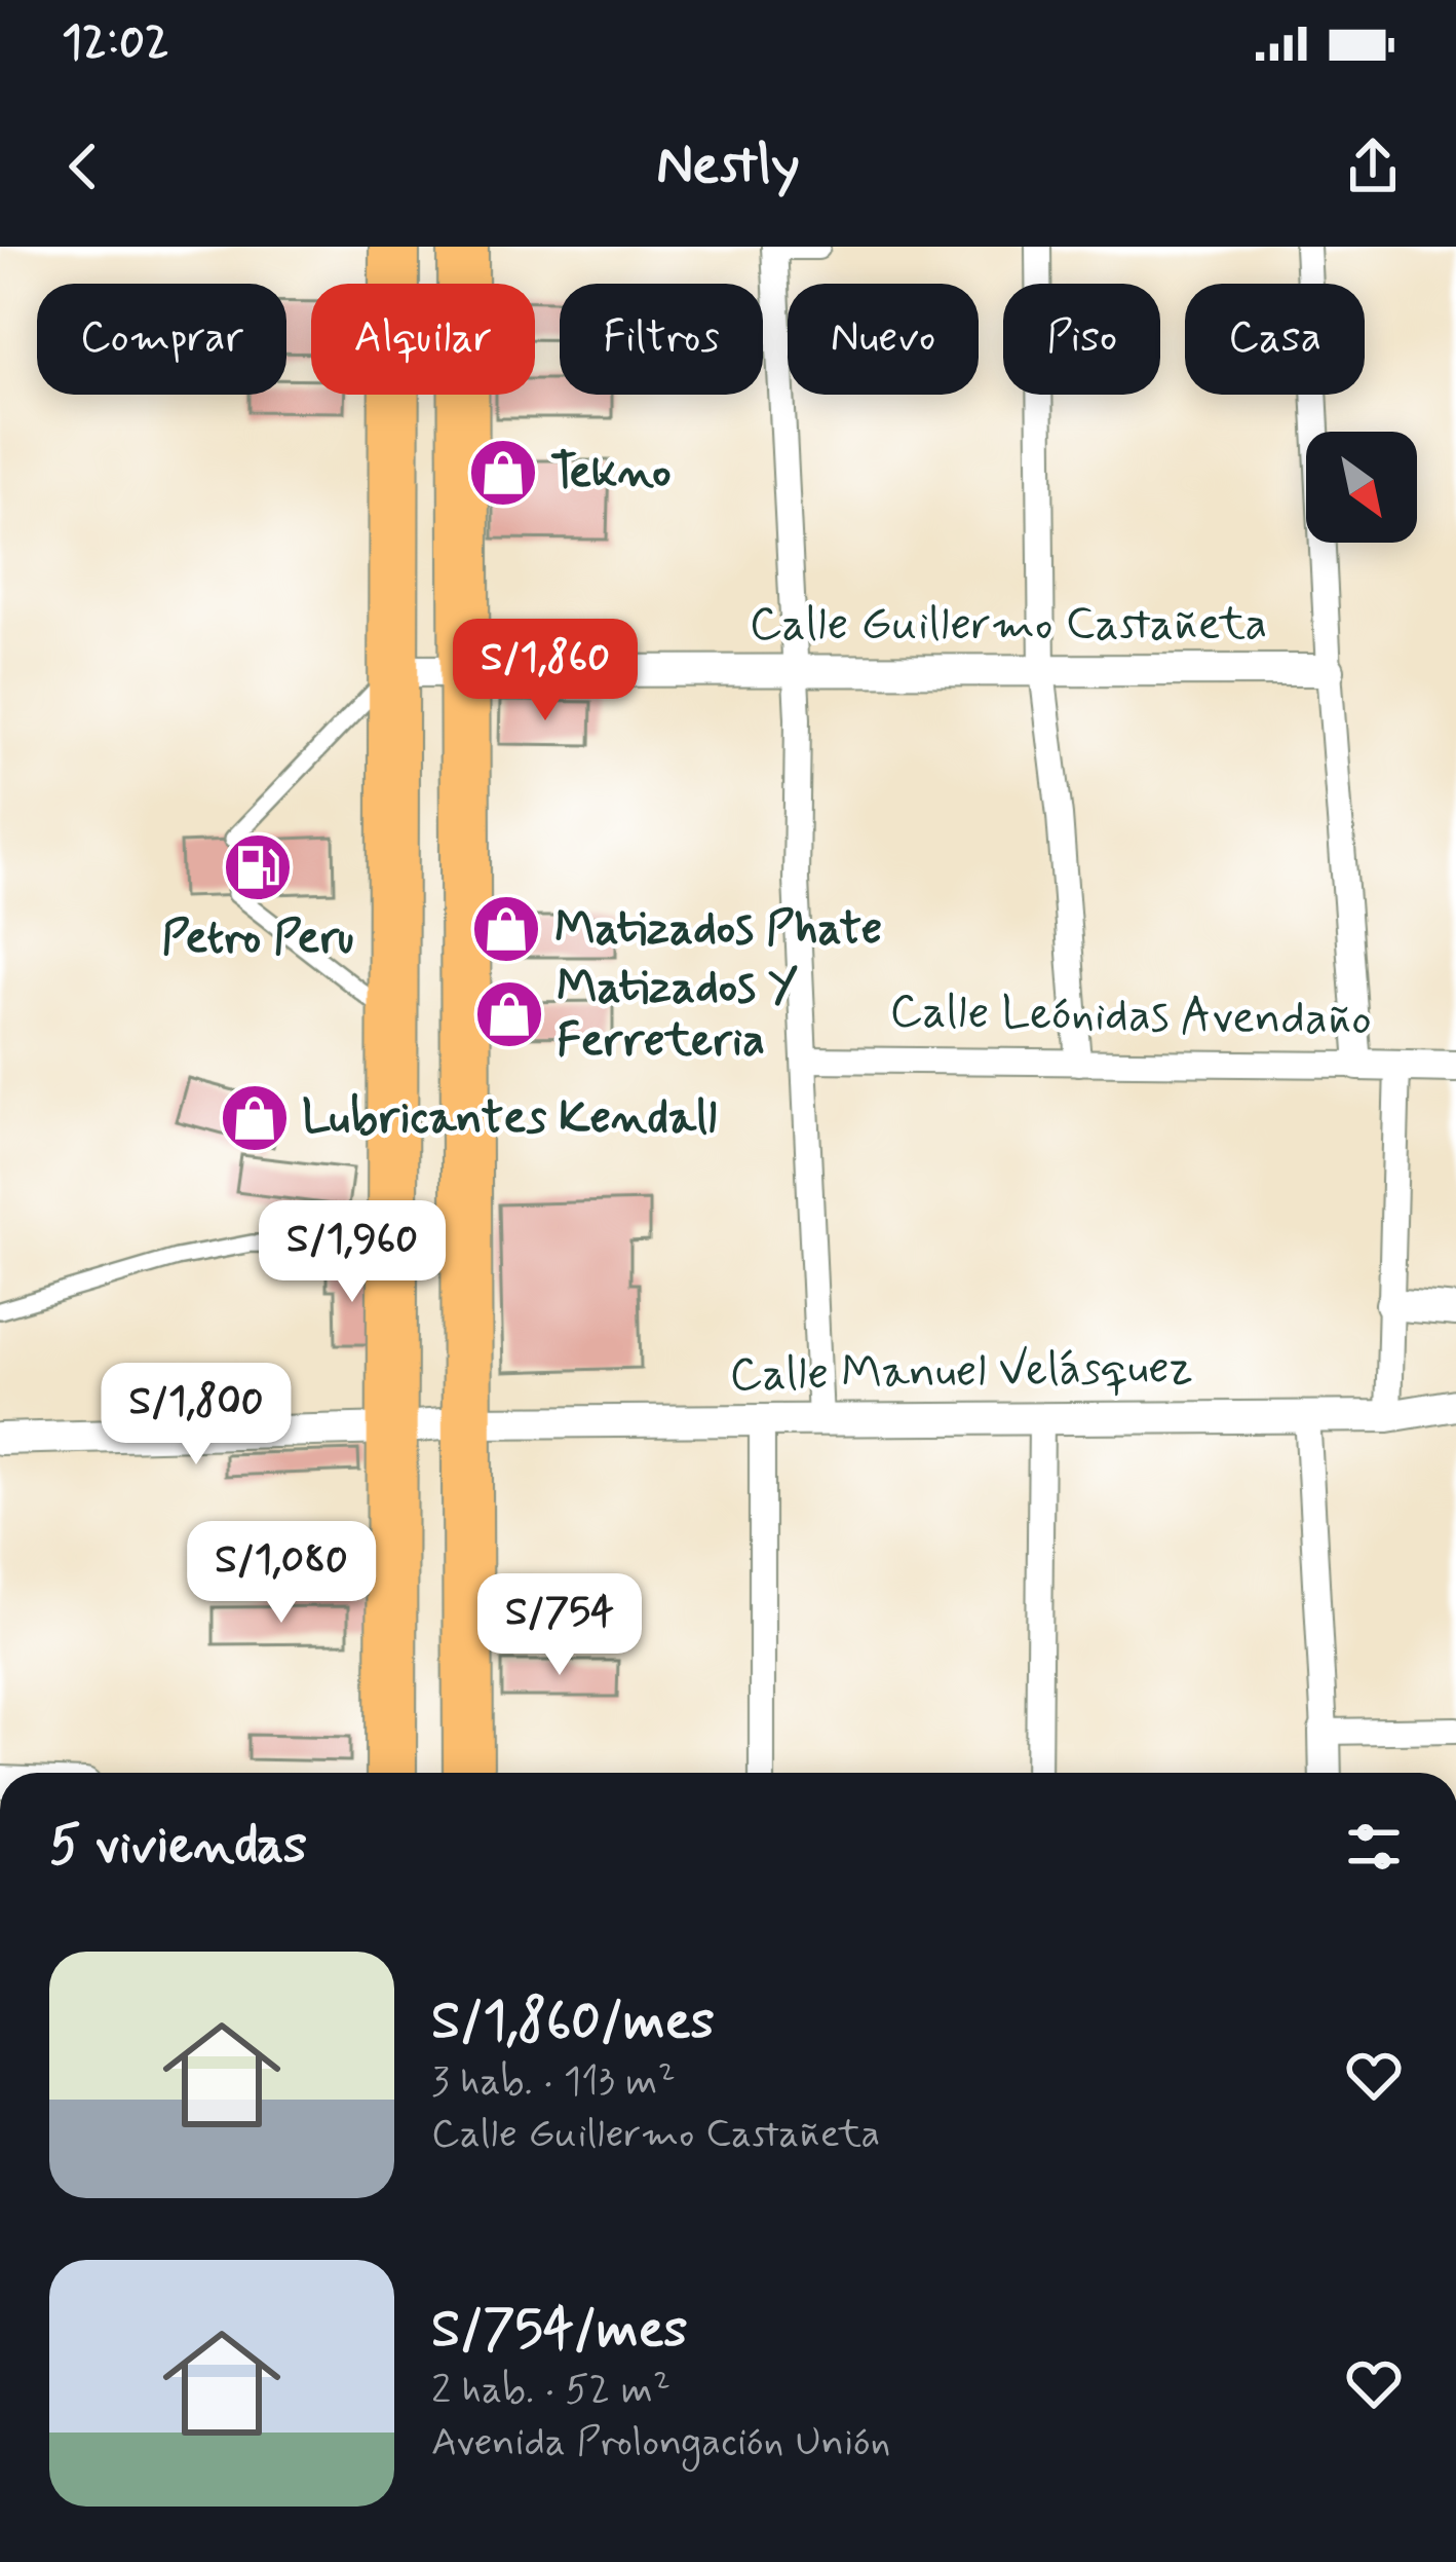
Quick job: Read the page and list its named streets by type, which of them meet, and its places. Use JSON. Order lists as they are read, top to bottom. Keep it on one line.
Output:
{"streets":{"street":["Calle Guillermo Castañeta","Calle Leónidas Avendaño","Calle Manuel Velásquez"]},"places":{"shop":["Tekno","Matizados Phate","Matizados Y Ferreteria","Lubricantes Kendall"],"fuel station":["Petro Peru"]},"north":"bottom right","page":{"status":"12:02","header":"Nestly","chip":["Comprar","Alquilar","Filtros","Nuevo","Piso","Casa"],"price":["S/1,860","S/1,960","S/1,800","S/1,080","S/754"],"heading":"5 viviendas","list":[{"name":"S/1,860/mes","note":"3 hab. · 113 m² · Calle Guillermo Castañeta"},{"name":"S/754/mes","note":"2 hab. · 52 m² · Avenida Prolongación Unión"}]}}
